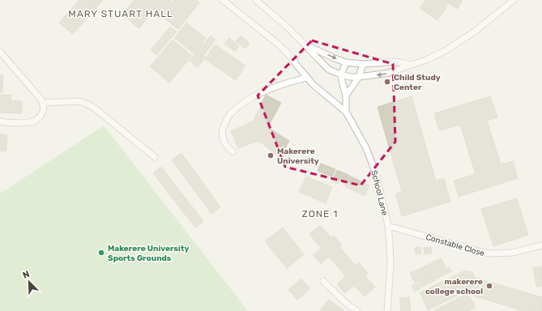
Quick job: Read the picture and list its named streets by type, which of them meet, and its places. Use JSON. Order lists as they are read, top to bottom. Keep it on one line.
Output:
{"streets":{"lane":["School Lane","Constable Close"]},"crossings":[["School Lane","Constable Close"]],"districts":["MARY STUART HALL","ZONE 1"],"places":["Child Study Center","Makerere University","Makerere University Sports Grounds","makerere college school"],"north":"top left"}
